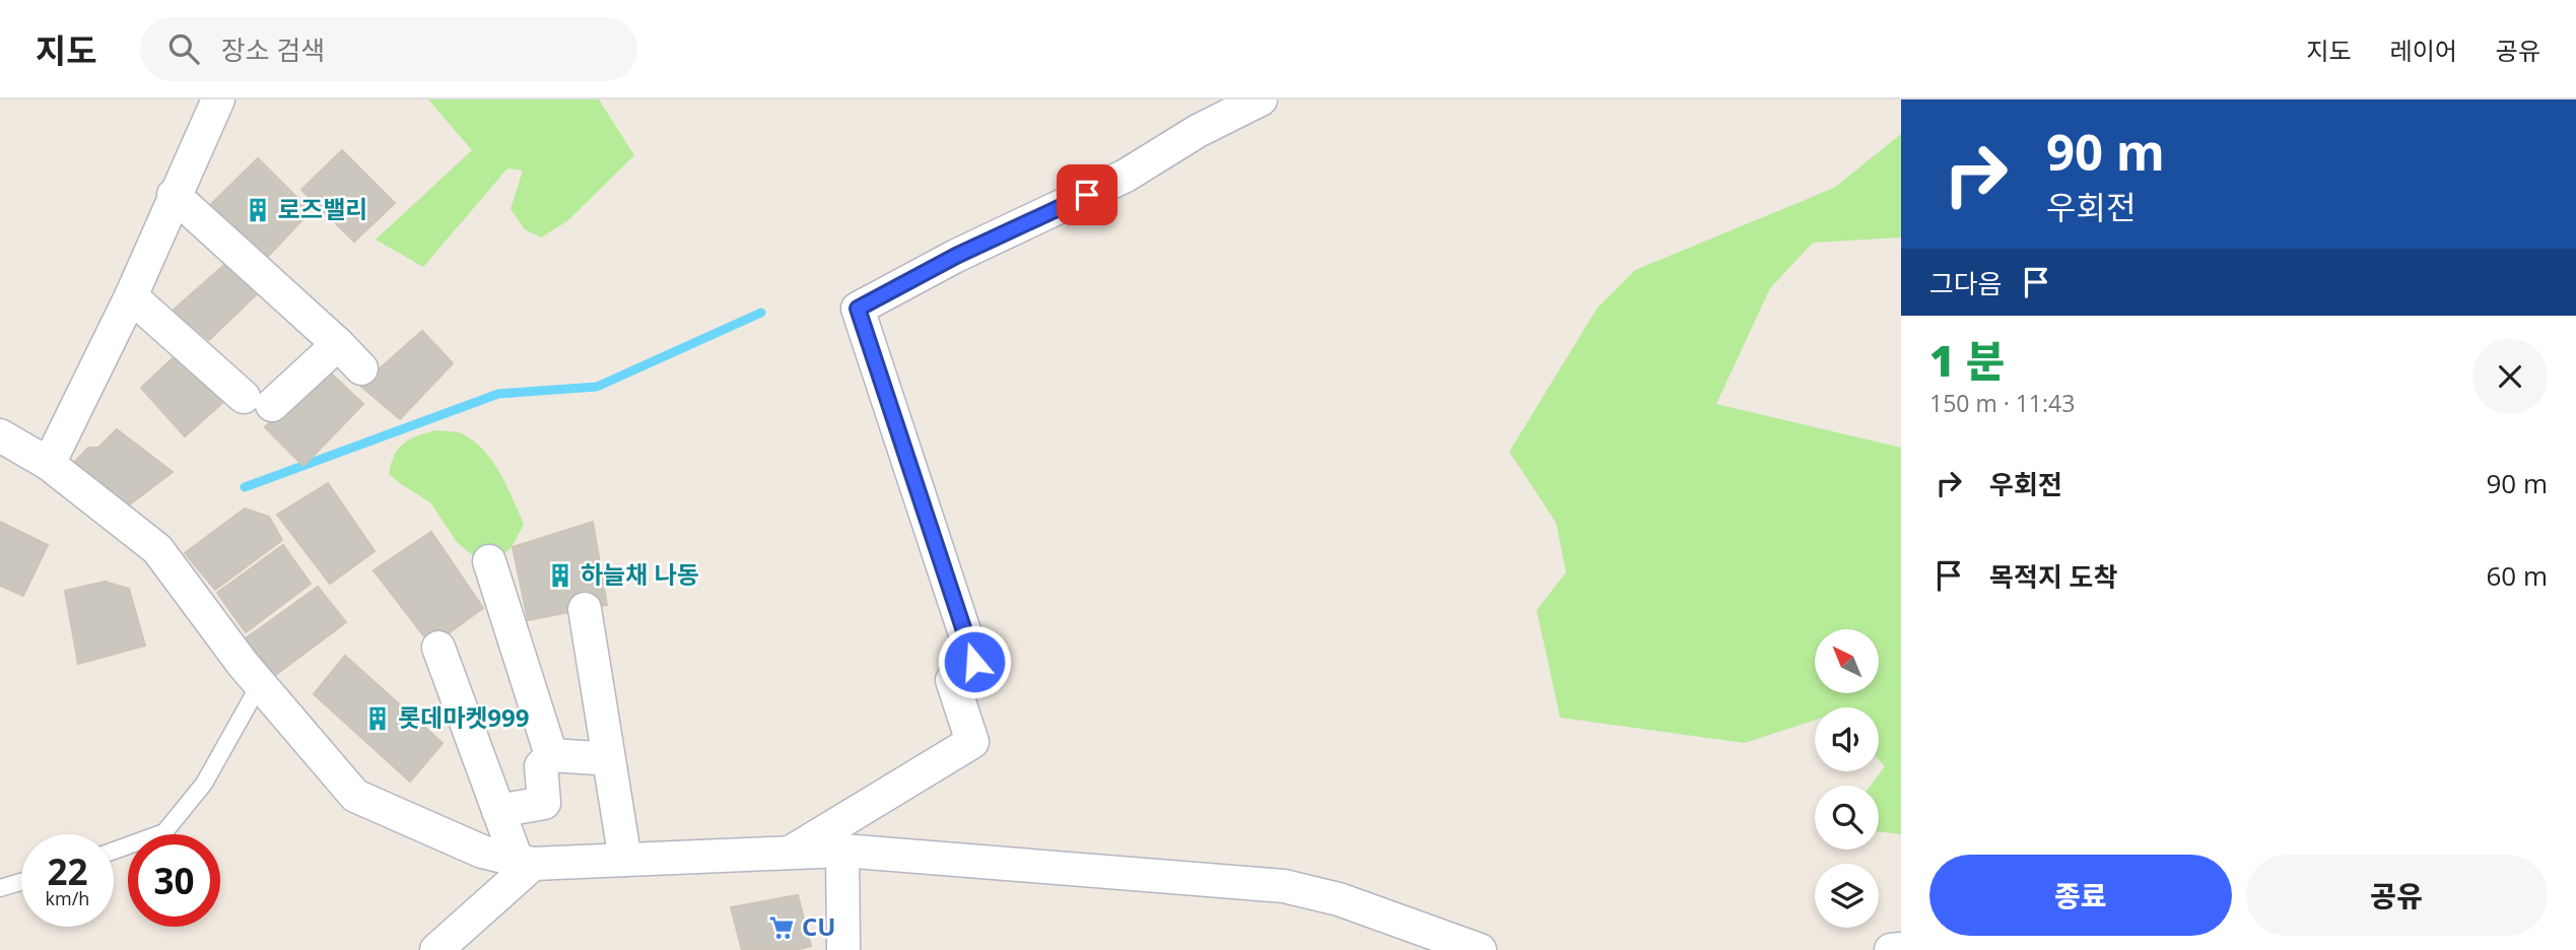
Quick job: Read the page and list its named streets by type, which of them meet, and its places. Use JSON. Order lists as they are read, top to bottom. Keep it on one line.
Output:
{"places":{"building":["로즈밸리","하늘채 나동","롯데마켓999"],"supermarket":["CU"]},"north":"top left","page":{"header":"지도","search":"장소 검색","nav":["지도","레이어","공유"],"turn":["90 m","우회전"],"then":"그다음","heading":["1 분","150 m · 11:43"],"list":[{"name":"우회전","value":"90 m"},{"name":"목적지 도착","value":"60 m"}],"speed":"22 km/h","limit":"30","buttons":["종료","공유"]}}
